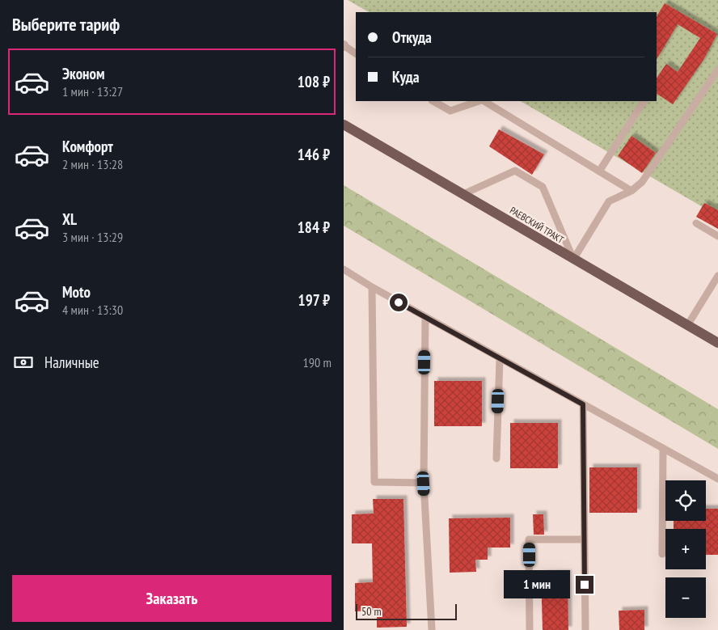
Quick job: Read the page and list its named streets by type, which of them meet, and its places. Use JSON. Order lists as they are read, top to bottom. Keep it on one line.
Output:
{"streets":{"main road":["РАЕВСКИЙ ТРАКТ"]},"scale_bar":"50 m","page":{"heading":"Выберите тариф","banner":["Откуда","Куда"],"list":[{"name":"Эконом","note":"1 мин · 13:27","value":"108 ₽"},{"name":"Комфорт","note":"2 мин · 13:28","value":"146 ₽"},{"name":"XL","note":"3 мин · 13:29","value":"184 ₽"},{"name":"Moto","note":"4 мин · 13:30","value":"197 ₽"}],"pay":["Наличные","190 m"],"map_buttons":["+","−"],"buttons":"Заказать","bubble":"1 мин","scale":"50 m"}}
